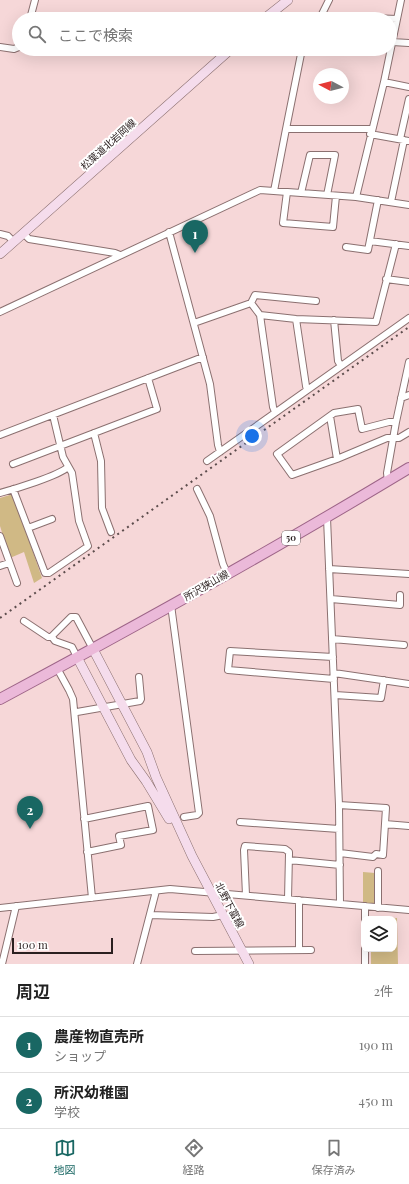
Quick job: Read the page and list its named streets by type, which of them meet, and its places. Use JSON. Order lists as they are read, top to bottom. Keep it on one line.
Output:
{"streets":{"main road":["50","所沢狭山線"],"street":["松葉道北岩岡線","北野下富線"]},"scale_bar":"100 m","north":"left","page":{"search":"ここで検索","pins":["1","2"],"scale":"100 m","heading":["周辺","2件"],"list":[{"mark":"1","name":"農産物直売所","note":"ショップ","value":"190 m"},{"mark":"2","name":"所沢幼稚園","note":"学校","value":"450 m"}],"nav":["地図","経路","保存済み"]}}
